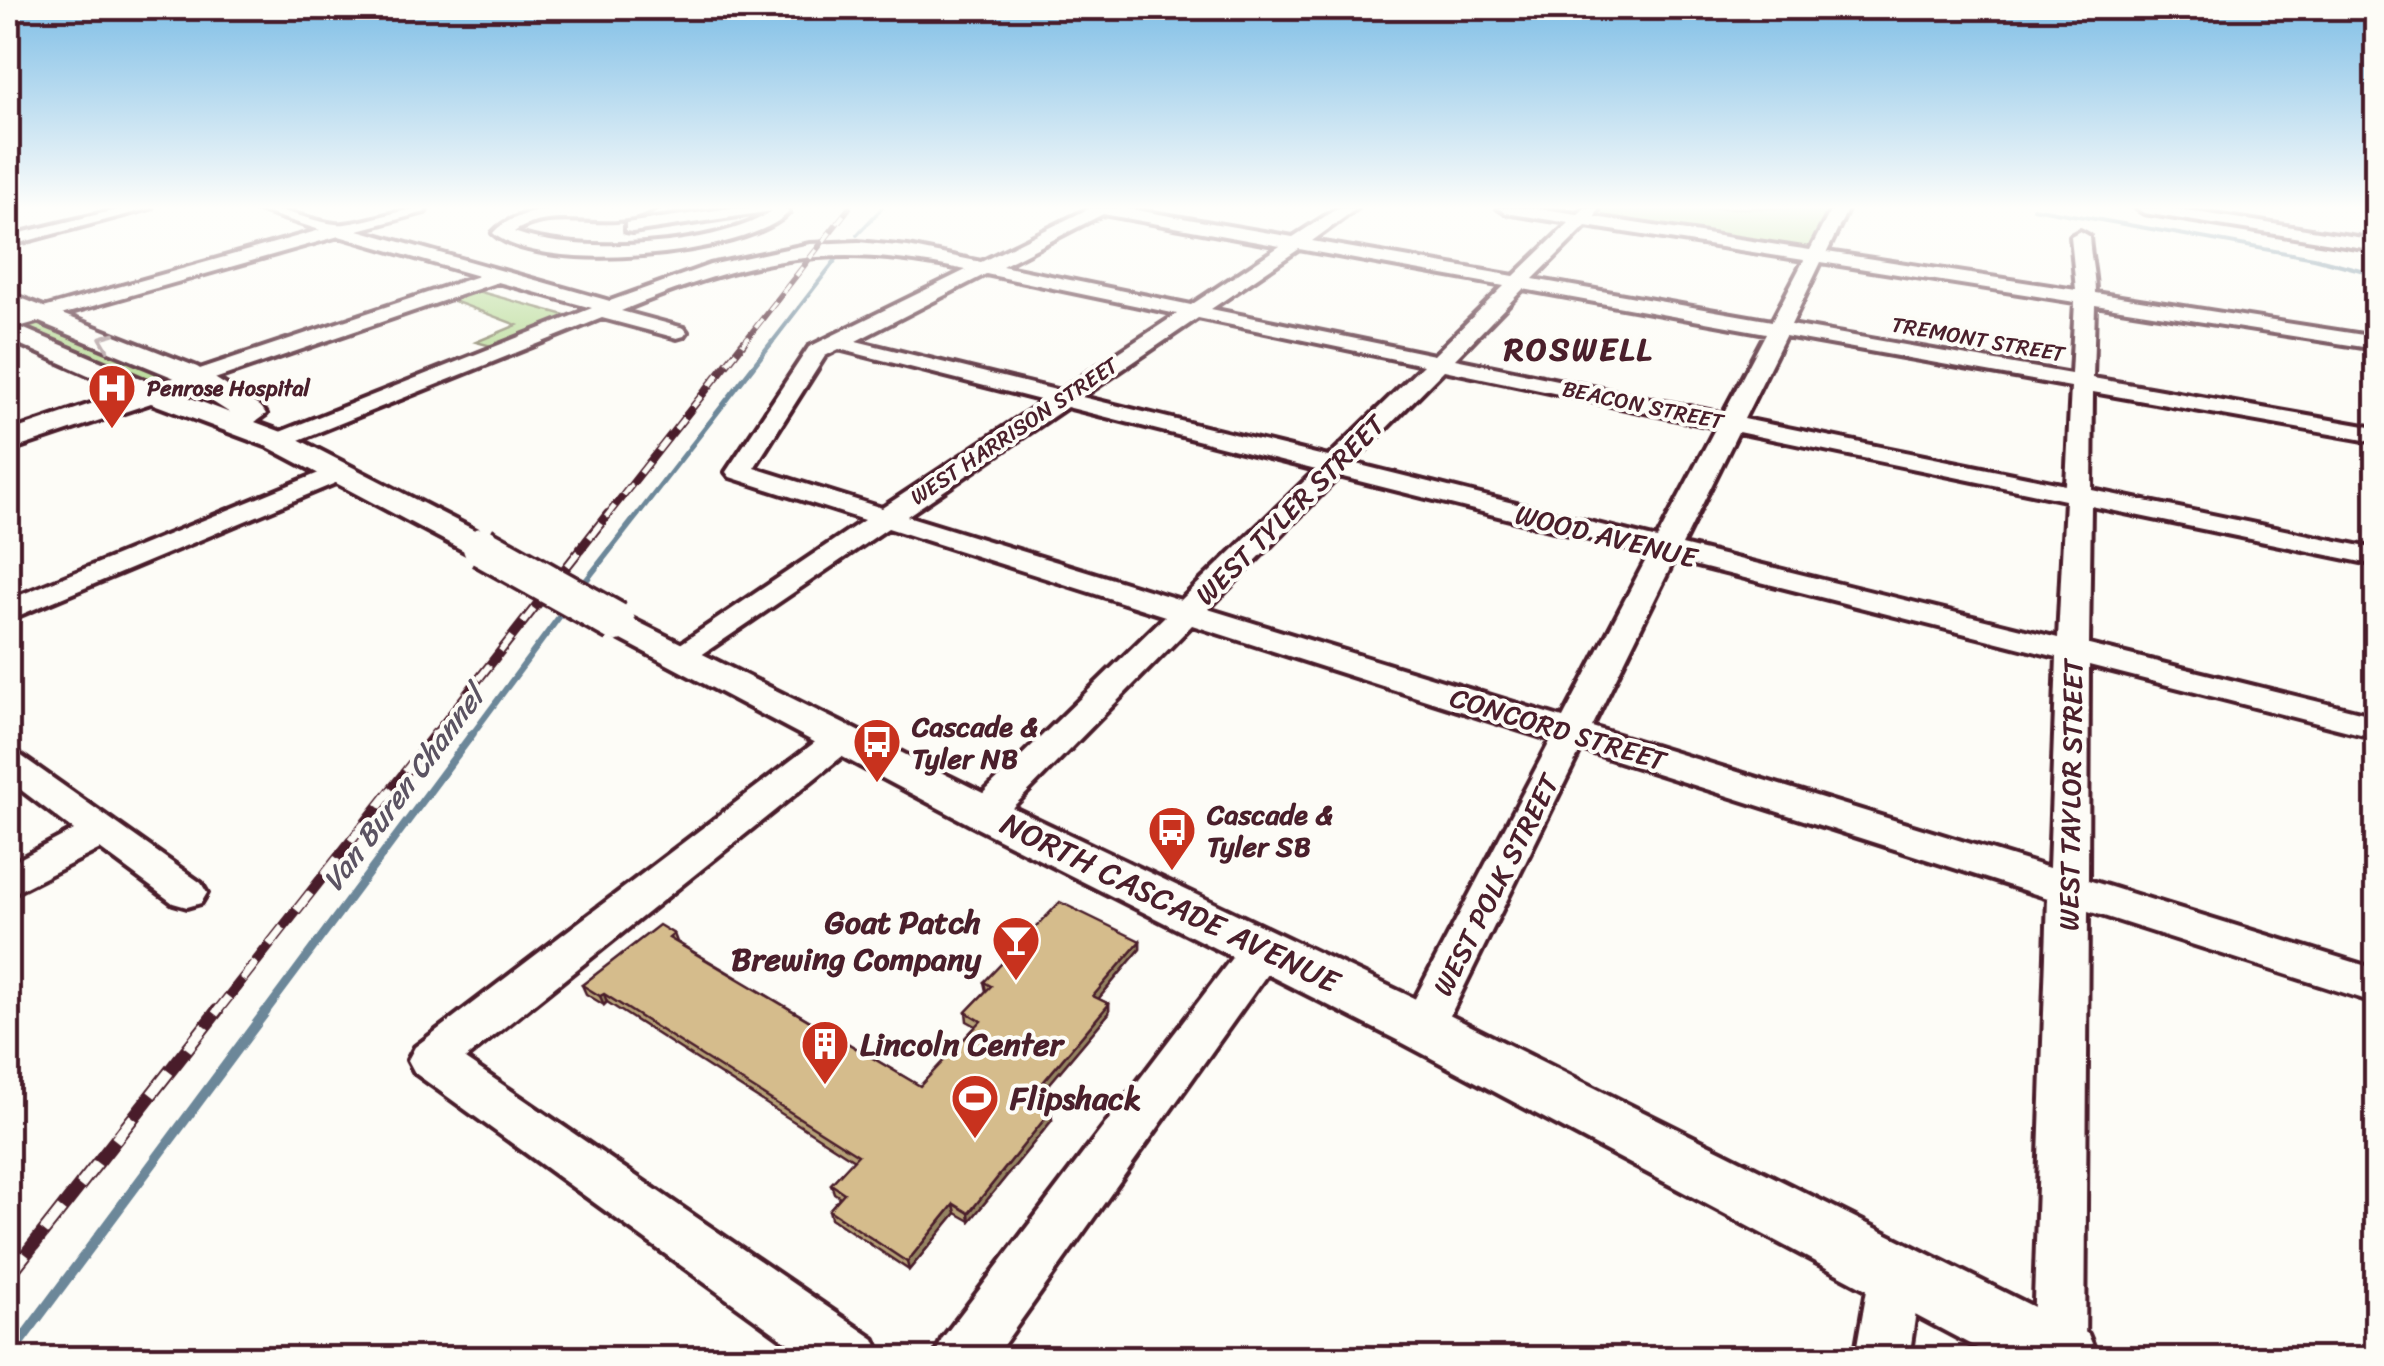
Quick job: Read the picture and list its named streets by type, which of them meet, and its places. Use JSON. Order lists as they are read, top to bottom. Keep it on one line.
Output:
{"streets":{"main road":["NORTH CASCADE AVENUE"],"street":["TREMONT STREET","BEACON STREET","WEST HARRISON STREET","WEST TYLER STREET","WOOD AVENUE","CONCORD STREET","WEST TAYLOR STREET","WEST POLK STREET"]},"crossings":[["TREMONT STREET","WEST TYLER STREET"],["TREMONT STREET","WEST TAYLOR STREET"],["TREMONT STREET","WEST POLK STREET"],["BEACON STREET","WEST HARRISON STREET"],["BEACON STREET","WEST TYLER STREET"],["BEACON STREET","WEST TAYLOR STREET"],["BEACON STREET","WEST POLK STREET"],["BEACON STREET","NORTH CASCADE AVENUE"],["WEST HARRISON STREET","WOOD AVENUE"],["WEST HARRISON STREET","CONCORD STREET"],["WEST HARRISON STREET","NORTH CASCADE AVENUE"],["WEST TYLER STREET","WOOD AVENUE"],["WEST TYLER STREET","CONCORD STREET"],["WEST TYLER STREET","NORTH CASCADE AVENUE"],["WOOD AVENUE","CONCORD STREET"],["WOOD AVENUE","WEST TAYLOR STREET"],["WOOD AVENUE","WEST POLK STREET"],["CONCORD STREET","WEST TAYLOR STREET"],["CONCORD STREET","WEST POLK STREET"],["WEST TAYLOR STREET","NORTH CASCADE AVENUE"],["WEST POLK STREET","NORTH CASCADE AVENUE"]],"districts":["ROSWELL"],"water":["Van Buren Channel"],"places":{"hospital":["Penrose Hospital"],"bus stop":["Cascade & Tyler NB","Cascade & Tyler SB"],"bar":["Goat Patch Brewing Company"],"building":["Lincoln Center"],"sports":["Flipshack"]}}
